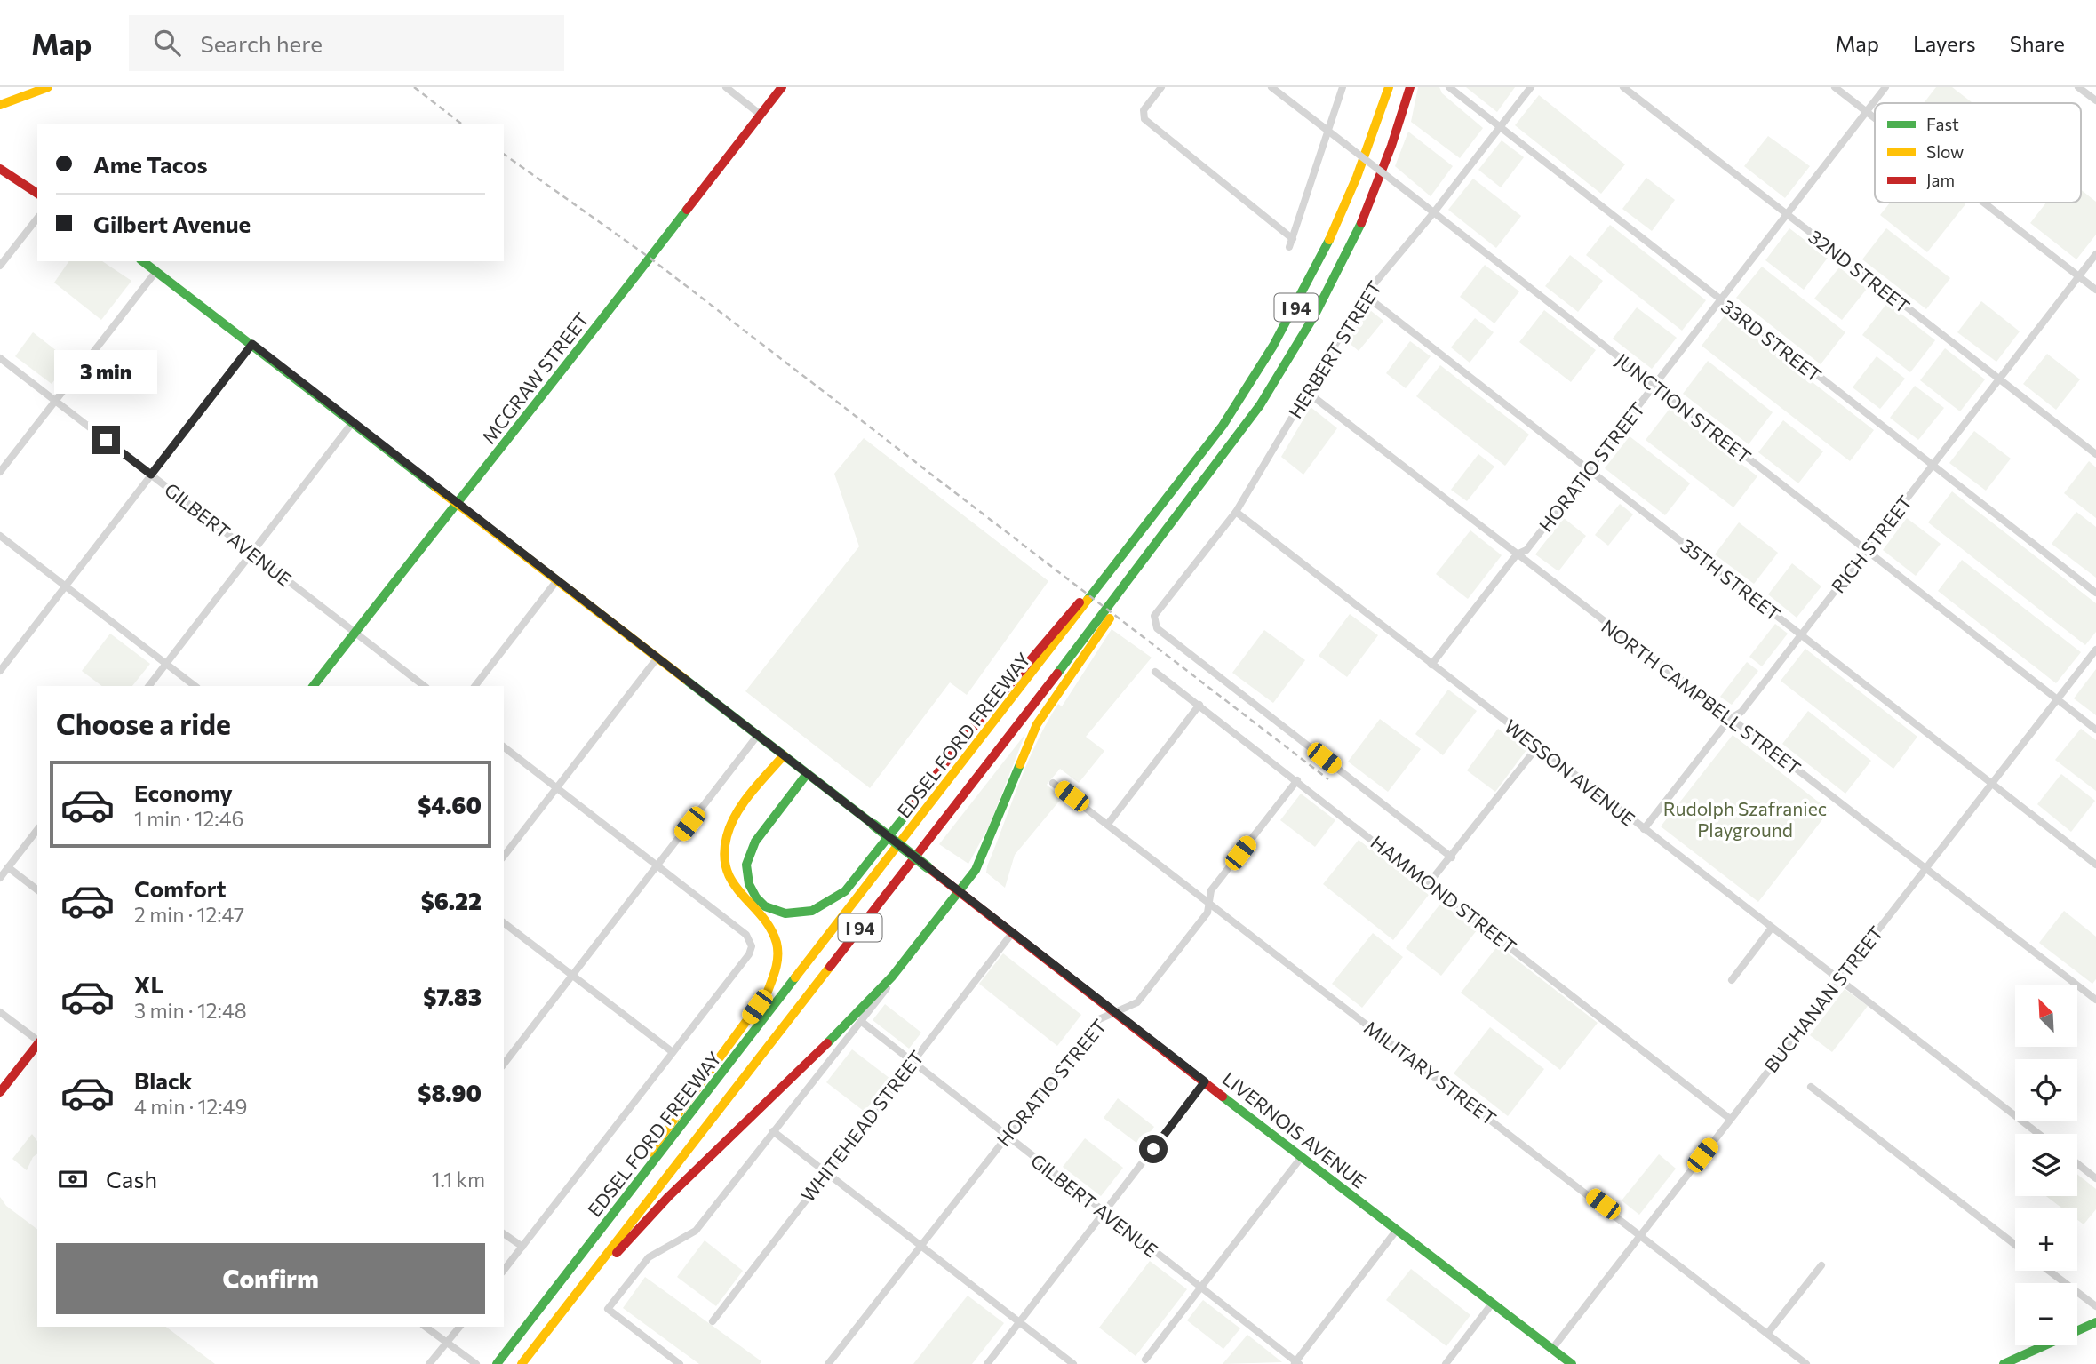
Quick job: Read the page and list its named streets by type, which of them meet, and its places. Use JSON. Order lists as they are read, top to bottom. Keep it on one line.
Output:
{"streets":{"main road":["I 94","MCGRAW STREET","EDSEL FORD FREEWAY","LIVERNOIS AVENUE"],"street":["32ND STREET","33RD STREET","HERBERT STREET","JUNCTION STREET","HORATIO STREET","GILBERT AVENUE","RICH STREET","35TH STREET","NORTH CAMPBELL STREET","WESSON AVENUE","HAMMOND STREET","BUCHANAN STREET","MILITARY STREET","WHITEHEAD STREET"]},"crossings":[["32ND STREET","HORATIO STREET"],["32ND STREET","RICH STREET"],["33RD STREET","HERBERT STREET"],["33RD STREET","HORATIO STREET"],["33RD STREET","RICH STREET"],["HERBERT STREET","JUNCTION STREET"],["HERBERT STREET","35TH STREET"],["HERBERT STREET","NORTH CAMPBELL STREET"],["HERBERT STREET","WESSON AVENUE"],["MCGRAW STREET","GILBERT AVENUE"],["MCGRAW STREET","LIVERNOIS AVENUE"],["JUNCTION STREET","HORATIO STREET"],["JUNCTION STREET","RICH STREET"],["JUNCTION STREET","BUCHANAN STREET"],["HORATIO STREET","GILBERT AVENUE"],["HORATIO STREET","35TH STREET"],["HORATIO STREET","NORTH CAMPBELL STREET"],["HORATIO STREET","WESSON AVENUE"],["HORATIO STREET","HAMMOND STREET"],["HORATIO STREET","MILITARY STREET"],["HORATIO STREET","LIVERNOIS AVENUE"],["GILBERT AVENUE","WHITEHEAD STREET"],["RICH STREET","35TH STREET"],["RICH STREET","NORTH CAMPBELL STREET"],["RICH STREET","WESSON AVENUE"],["35TH STREET","BUCHANAN STREET"],["NORTH CAMPBELL STREET","BUCHANAN STREET"],["WESSON AVENUE","BUCHANAN STREET"],["HAMMOND STREET","BUCHANAN STREET"],["BUCHANAN STREET","MILITARY STREET"],["BUCHANAN STREET","LIVERNOIS AVENUE"],["WHITEHEAD STREET","LIVERNOIS AVENUE"]],"parks":["Rudolph Szafraniec Playground"],"legend":["Fast","Slow","Jam"],"north":"top left","page":{"header":"Map","search":"Search here","nav":["Map","Layers","Share"],"banner":["Ame Tacos","Gilbert Avenue"],"bubble":"3 min","heading":"Choose a ride","list":[{"name":"Economy","note":"1 min · 12:46","value":"$4.60"},{"name":"Comfort","note":"2 min · 12:47","value":"$6.22"},{"name":"XL","note":"3 min · 12:48","value":"$7.83"},{"name":"Black","note":"4 min · 12:49","value":"$8.90"}],"map_buttons":["+","−"],"pay":["Cash","1.1 km"],"buttons":"Confirm"}}
